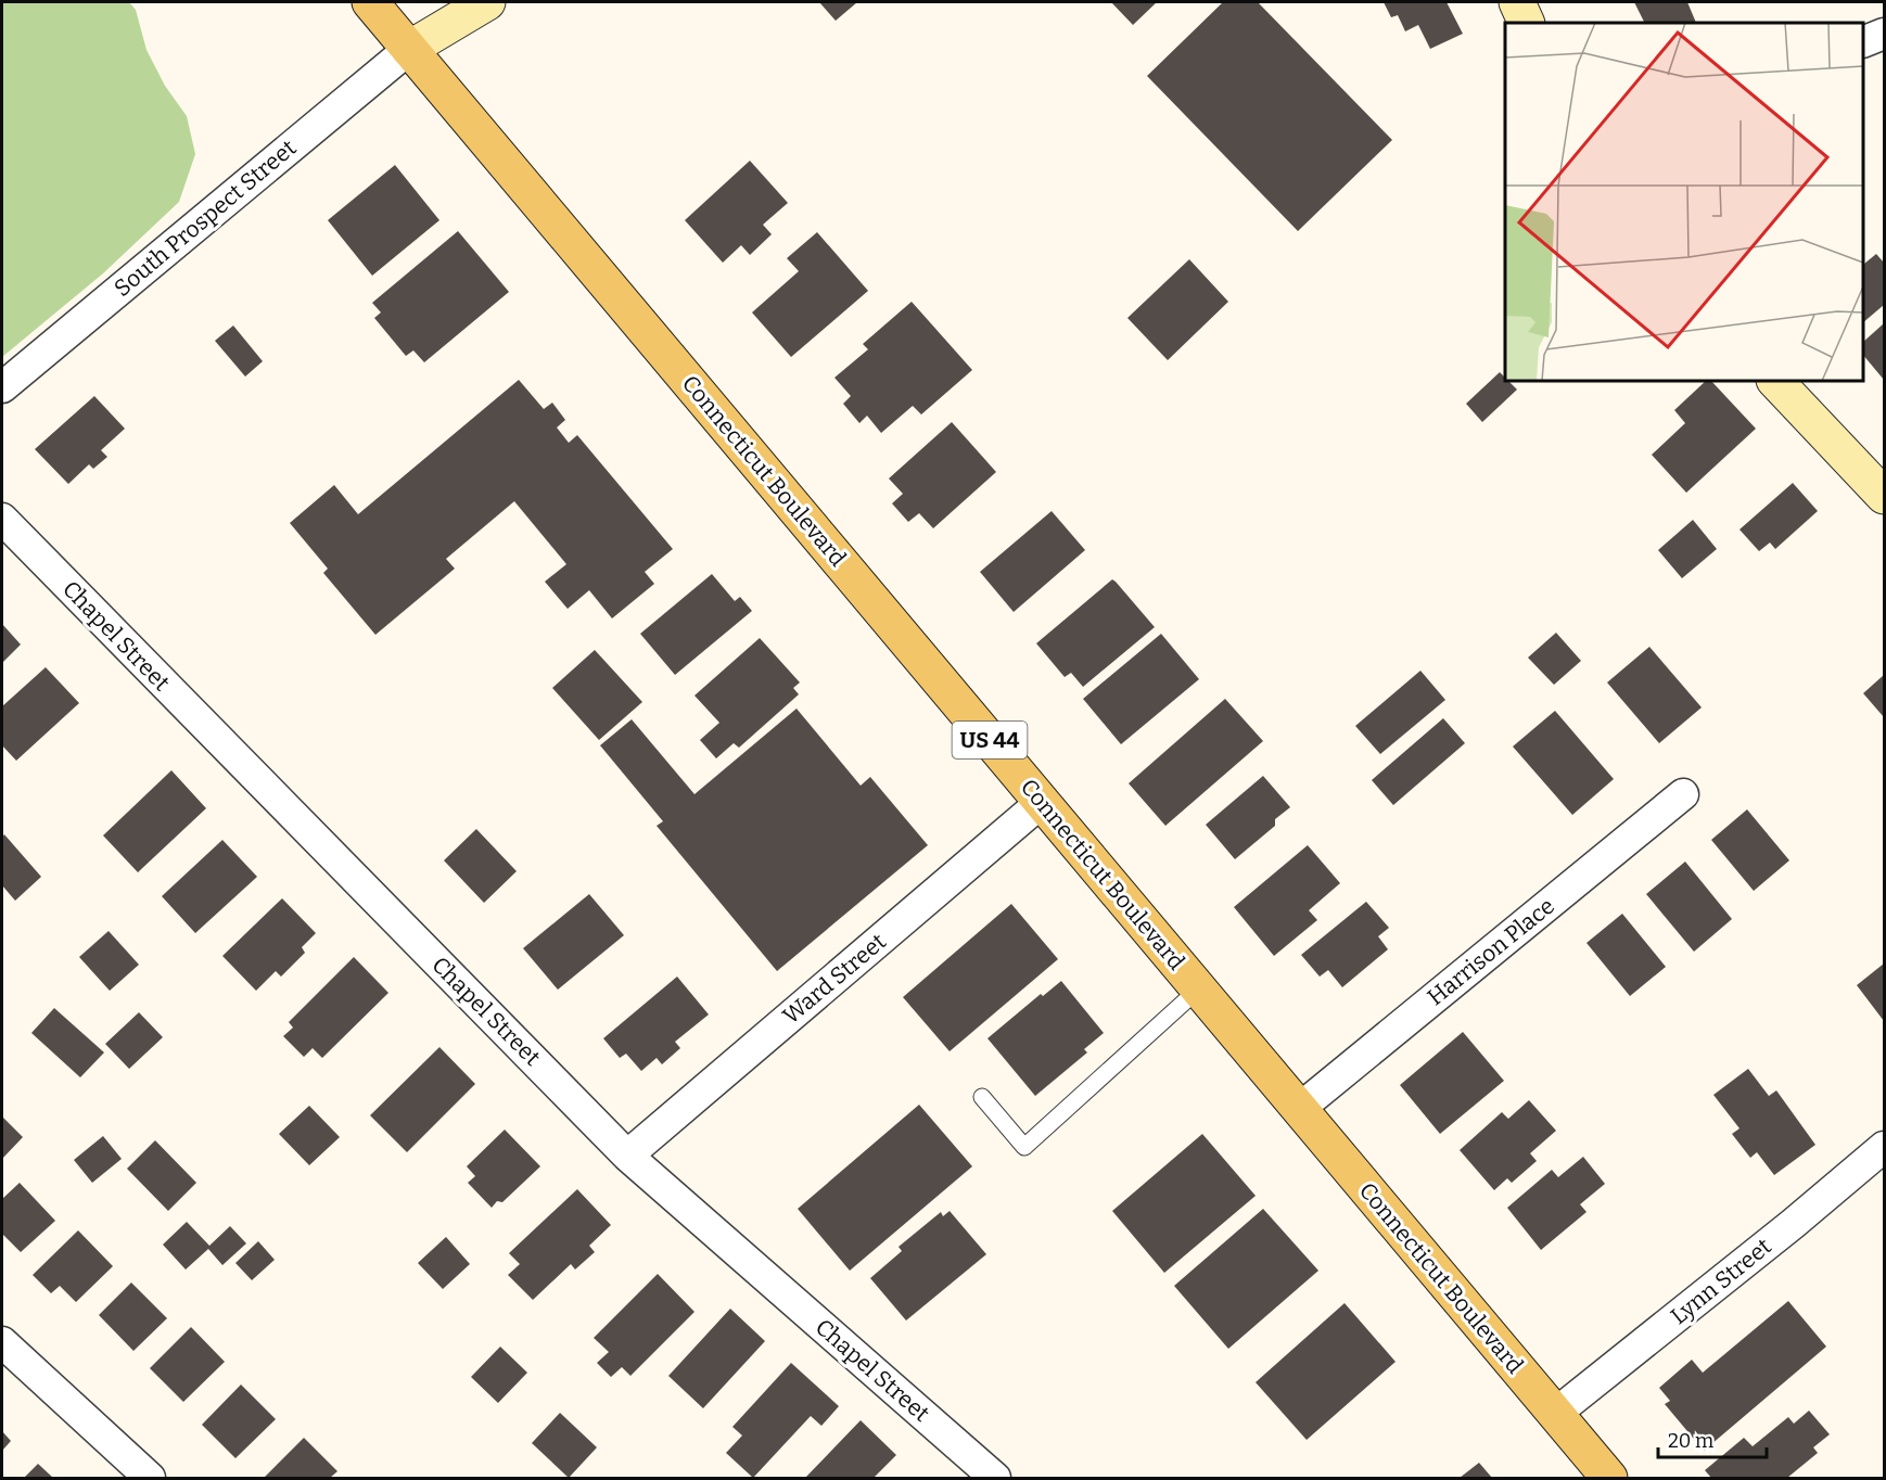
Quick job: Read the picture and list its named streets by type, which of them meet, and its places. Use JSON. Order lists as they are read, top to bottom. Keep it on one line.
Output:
{"streets":{"main road":["Connecticut Boulevard","US 44"],"street":["South Prospect Street","Chapel Street","Harrison Place","Ward Street","Lynn Street"]},"crossings":[["South Prospect Street","Connecticut Boulevard"],["Connecticut Boulevard","Harrison Place"],["Connecticut Boulevard","Ward Street"],["Connecticut Boulevard","Lynn Street"],["Chapel Street","Ward Street"]],"scale_bar":"20 m"}
